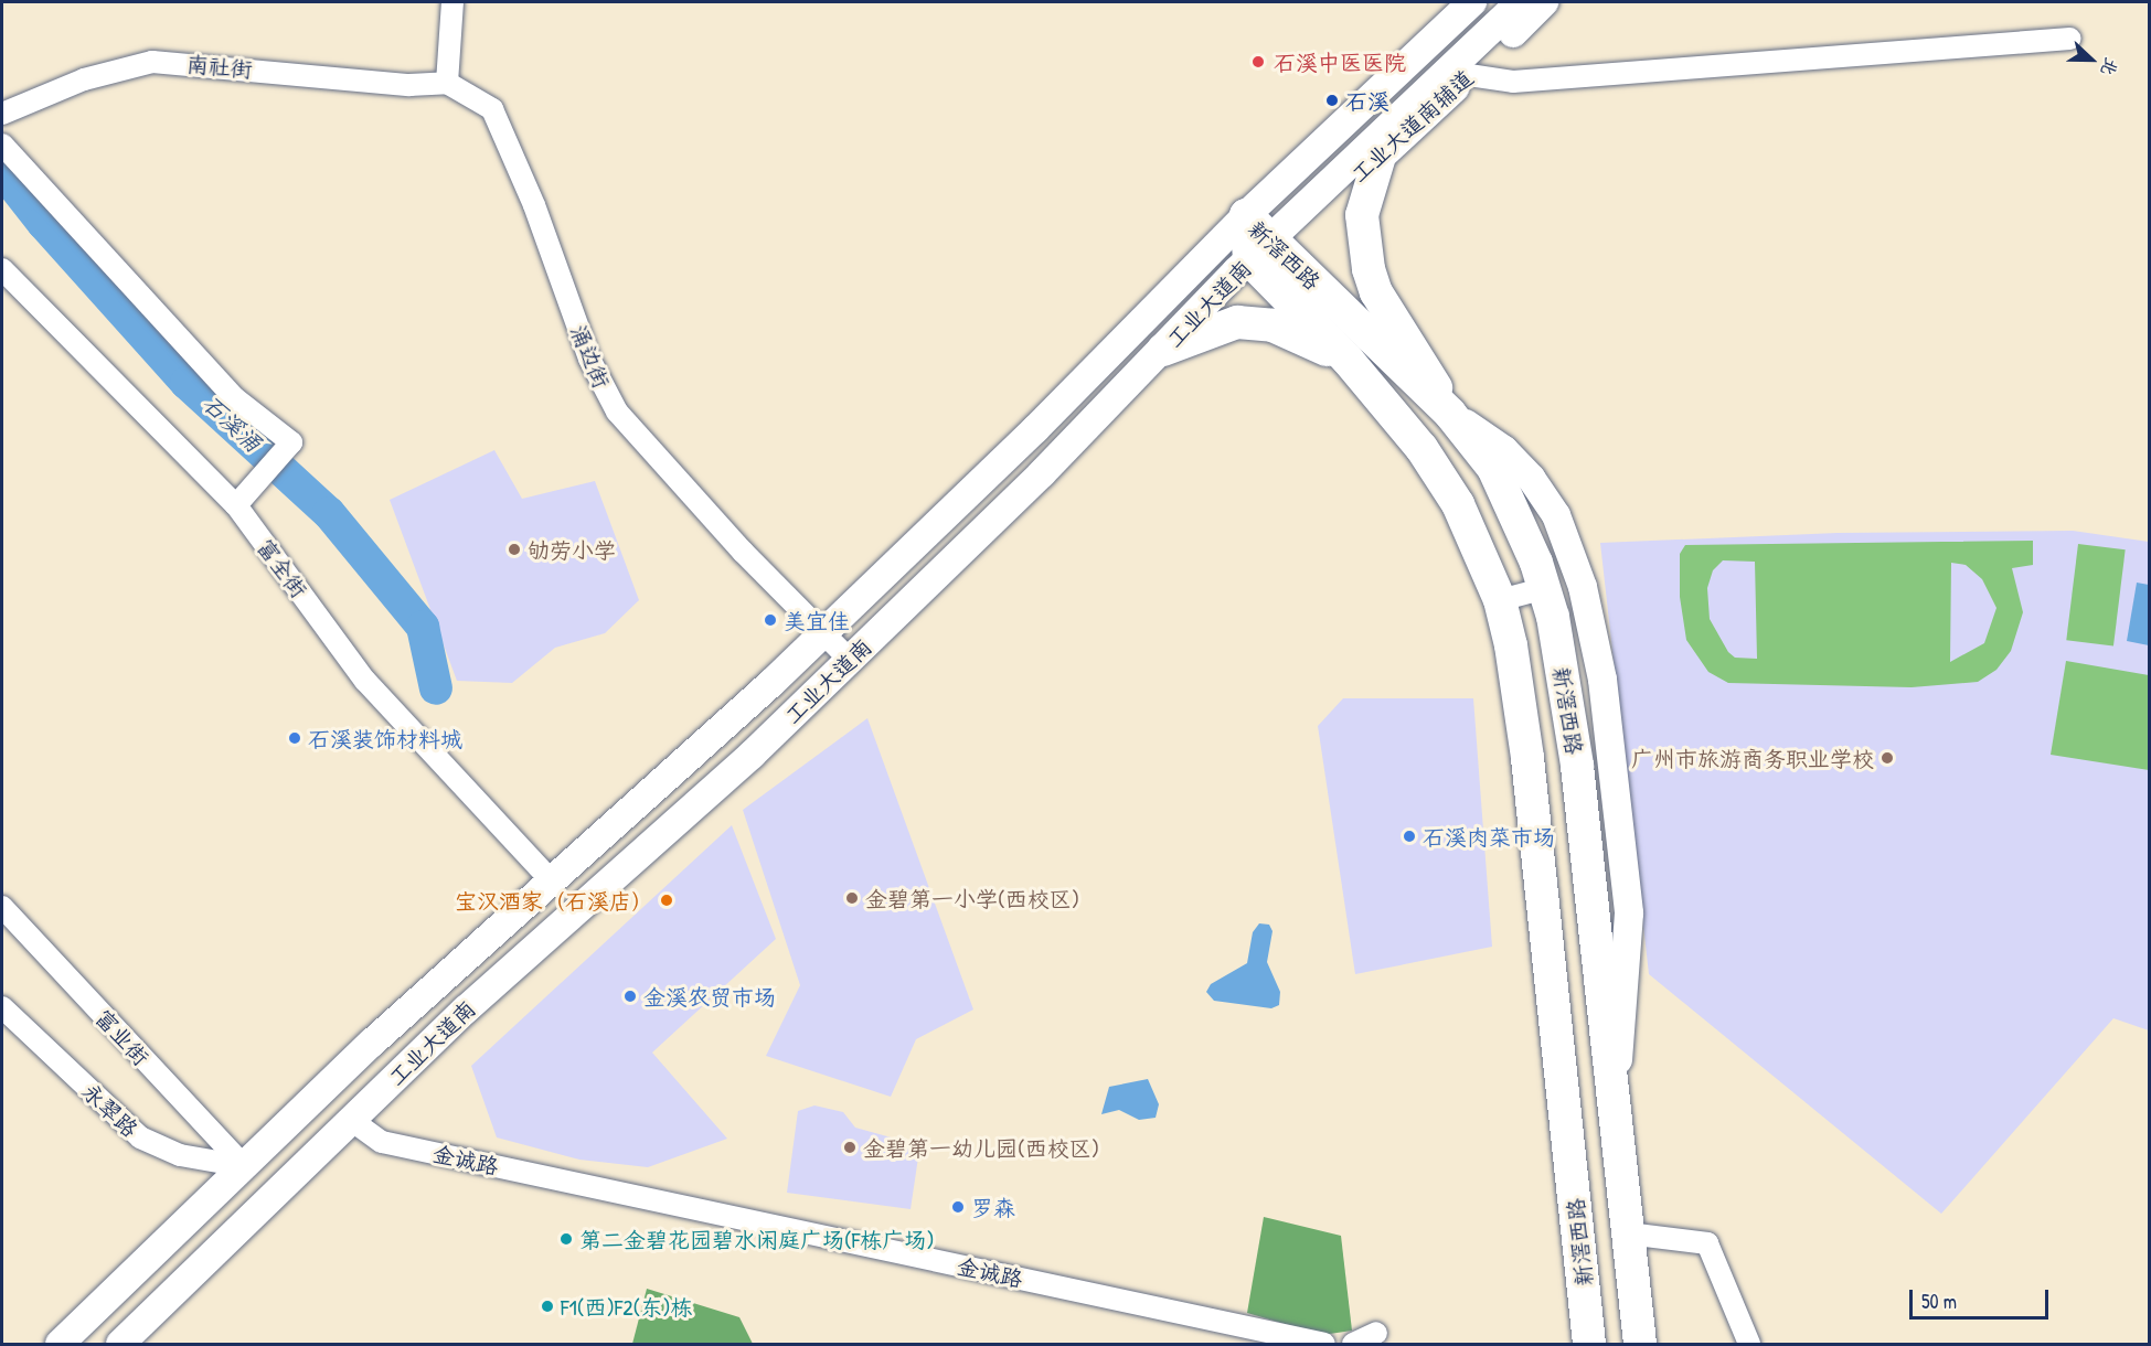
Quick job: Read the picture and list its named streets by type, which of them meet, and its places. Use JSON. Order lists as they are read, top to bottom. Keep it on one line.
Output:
{"streets":{"highway":["新滘西路"],"main road":["工业大道南辅道","工业大道南"],"street":["南社街","涌边街","富全街","富业街","永翠路","金诚路"]},"crossings":[["南社街","涌边街"],["工业大道南辅道","新滘西路"],["工业大道南辅道","工业大道南"],["新滘西路","工业大道南"],["工业大道南","涌边街"],["工业大道南","金诚路"],["富业街","永翠路"]],"water":["石溪涌"],"places":["石溪中医医院","石溪","劬劳小学","美宜佳","石溪装饰材料城","广州市旅游商务职业学校","石溪肉菜市场","金碧第一小学(西校区)","宝汉酒家（石溪店）","金溪农贸市场","金碧第一幼儿园(西校区)","罗森","第二金碧花园碧水闲庭广场(F栋广场)","F1(西)F2(东)栋"],"scale_bar":"50 m","north":"right"}
